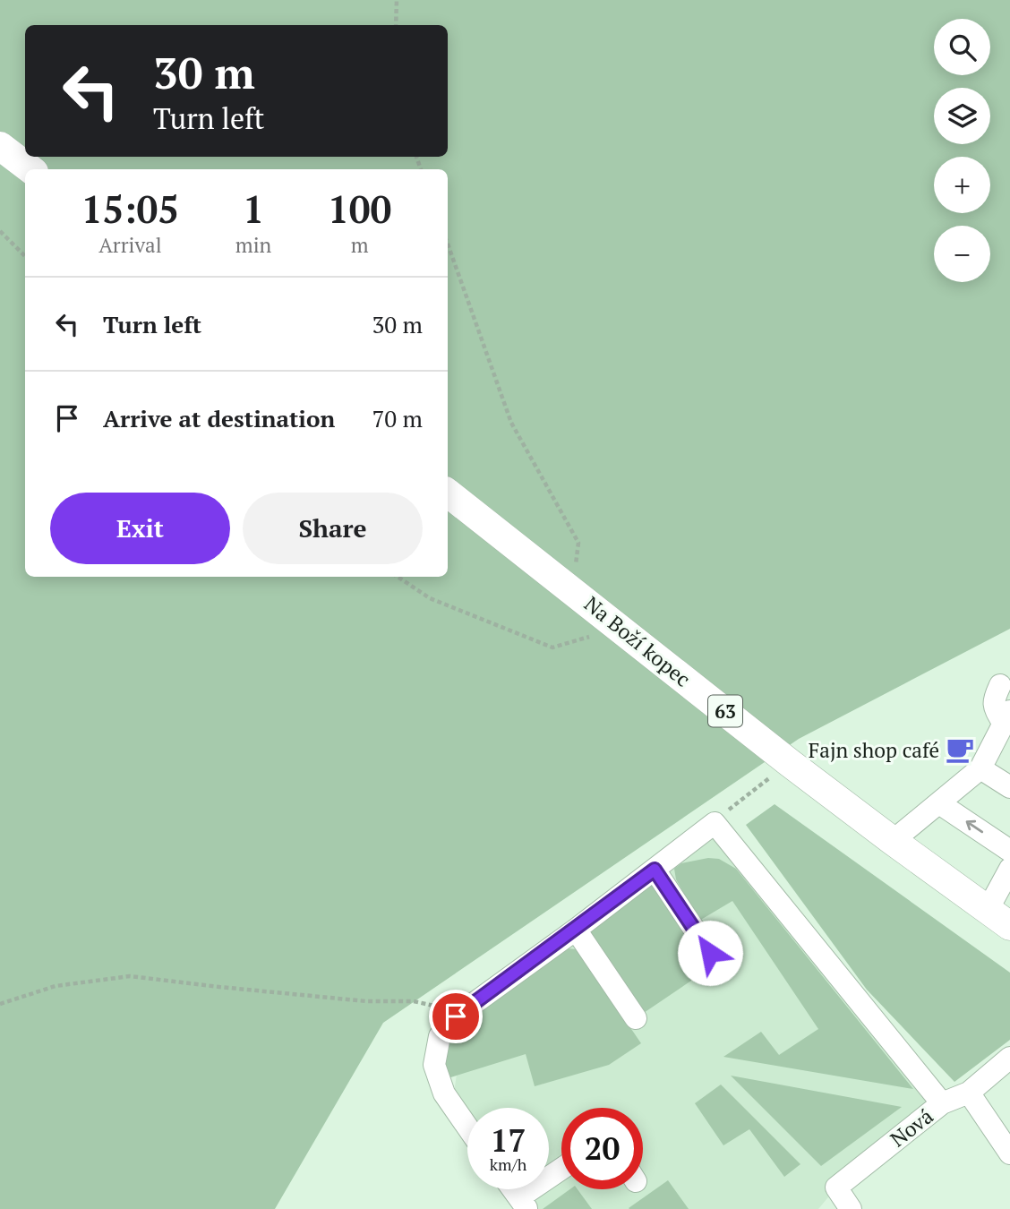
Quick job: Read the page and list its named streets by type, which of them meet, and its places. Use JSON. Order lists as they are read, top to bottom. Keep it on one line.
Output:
{"streets":{"main road":["Na Boží kopec","63"],"street":["Nová"]},"places":{"cafe":["Fajn shop café"]},"page":{"map_buttons":["+","−"],"turn":["30 m","Turn left"],"eta":["15:05","Arrival","1","min","100","m"],"list":[{"name":"Turn left","value":"30 m"},{"name":"Arrive at destination","value":"70 m"}],"buttons":["Exit","Share"],"speed":"17 km/h","limit":"20"}}
